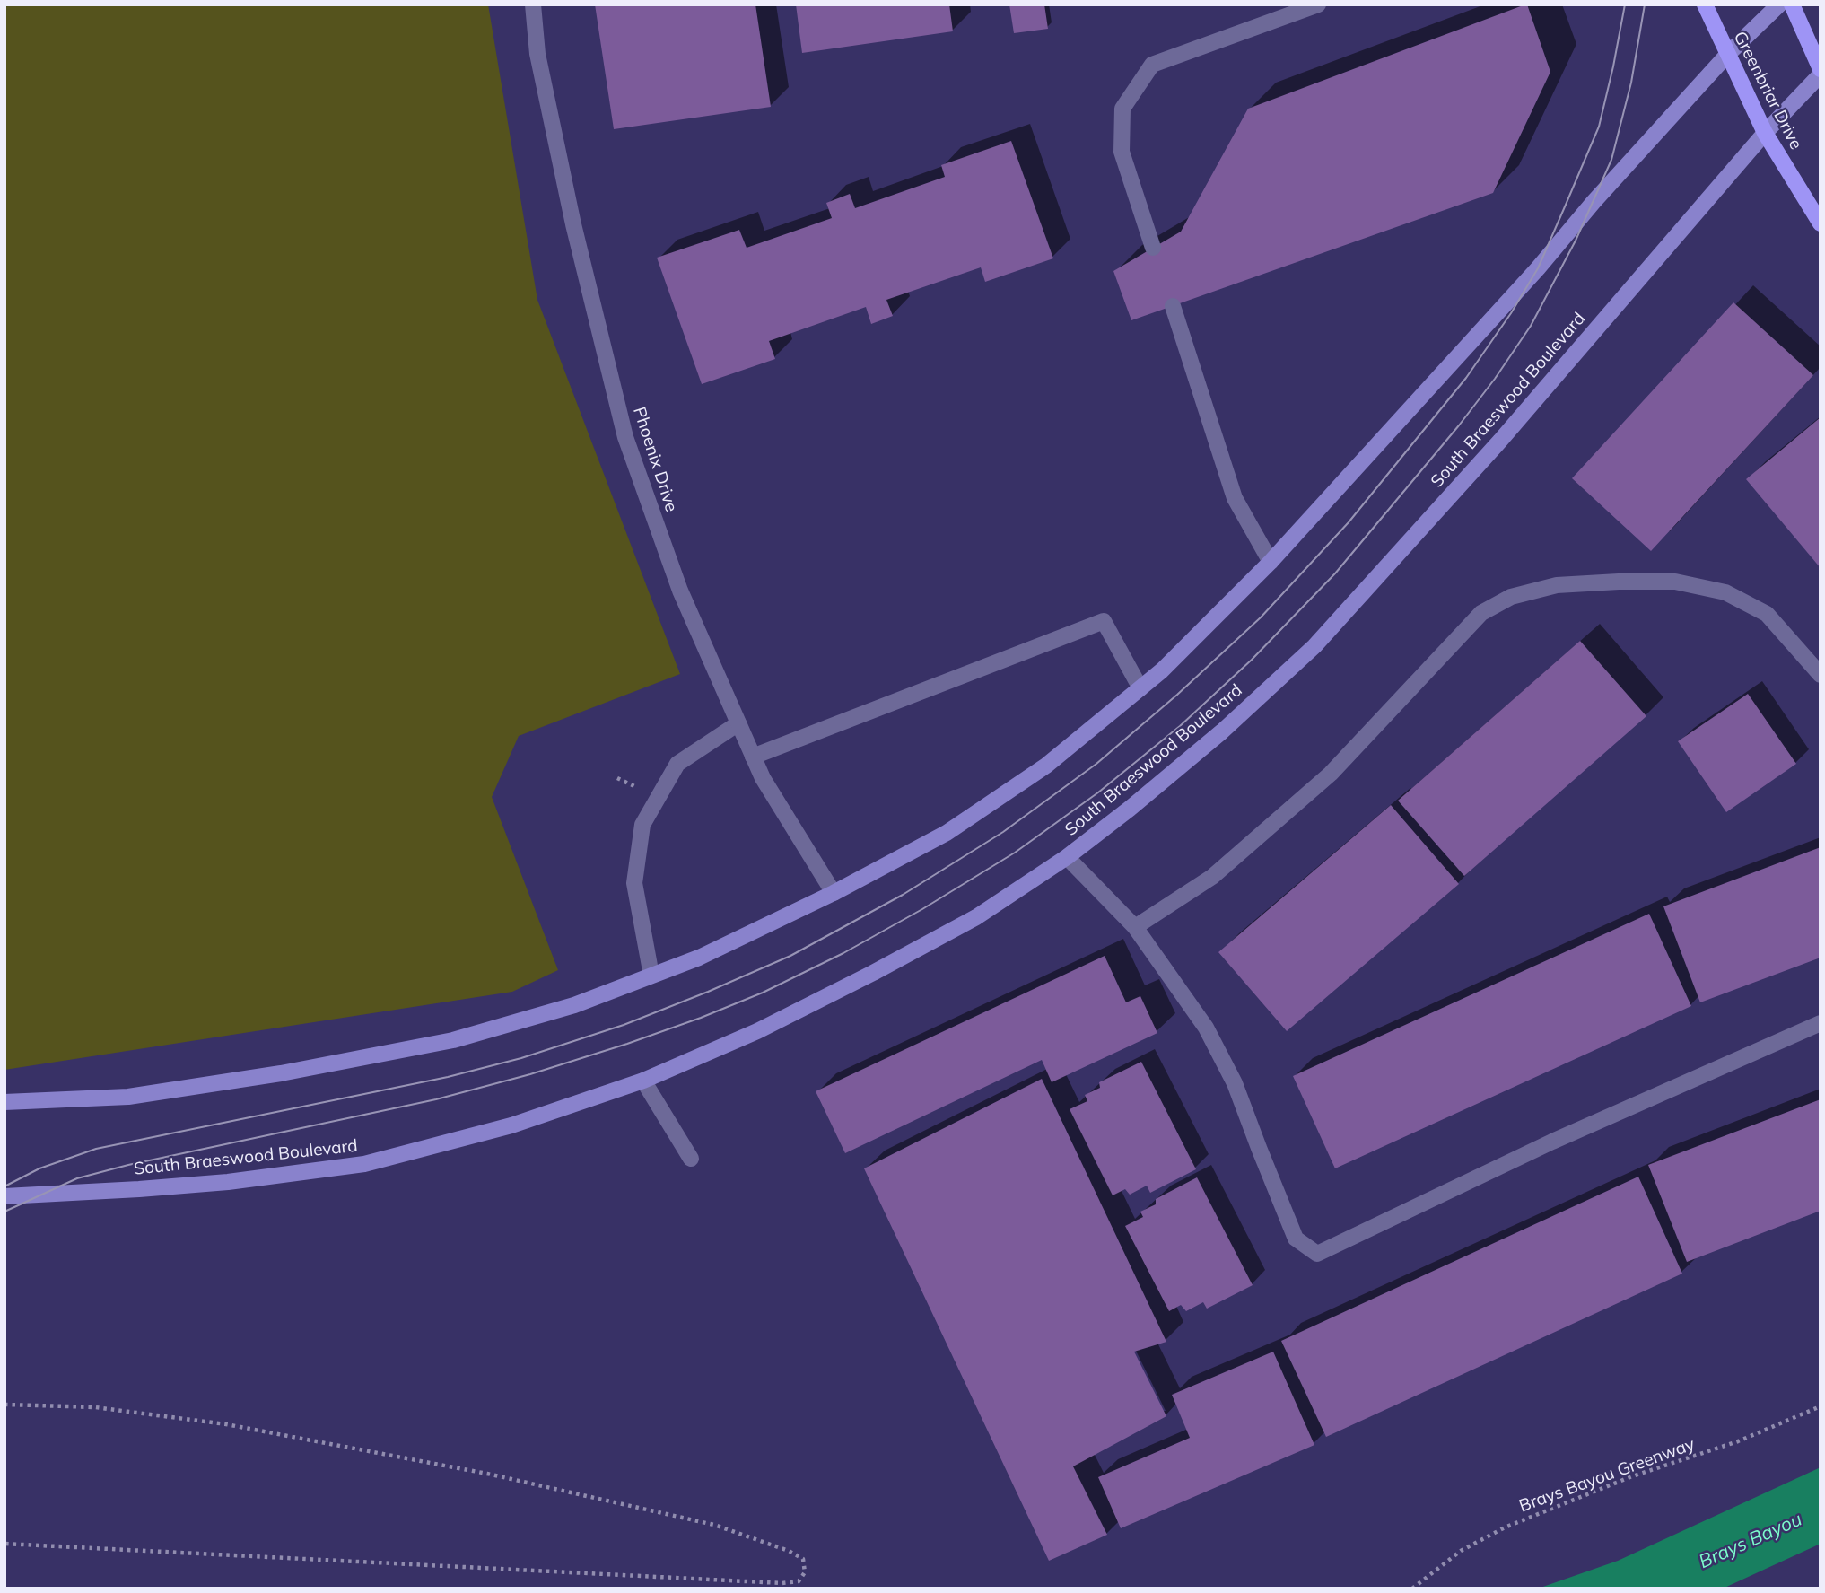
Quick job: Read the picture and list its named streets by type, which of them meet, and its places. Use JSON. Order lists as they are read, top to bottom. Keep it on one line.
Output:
{"streets":{"main road":["Greenbriar Drive","South Braeswood Boulevard"],"street":["Phoenix Drive"],"path":["Brays Bayou Greenway"]},"crossings":[["Greenbriar Drive","South Braeswood Boulevard"]],"water":["Brays Bayou"]}
